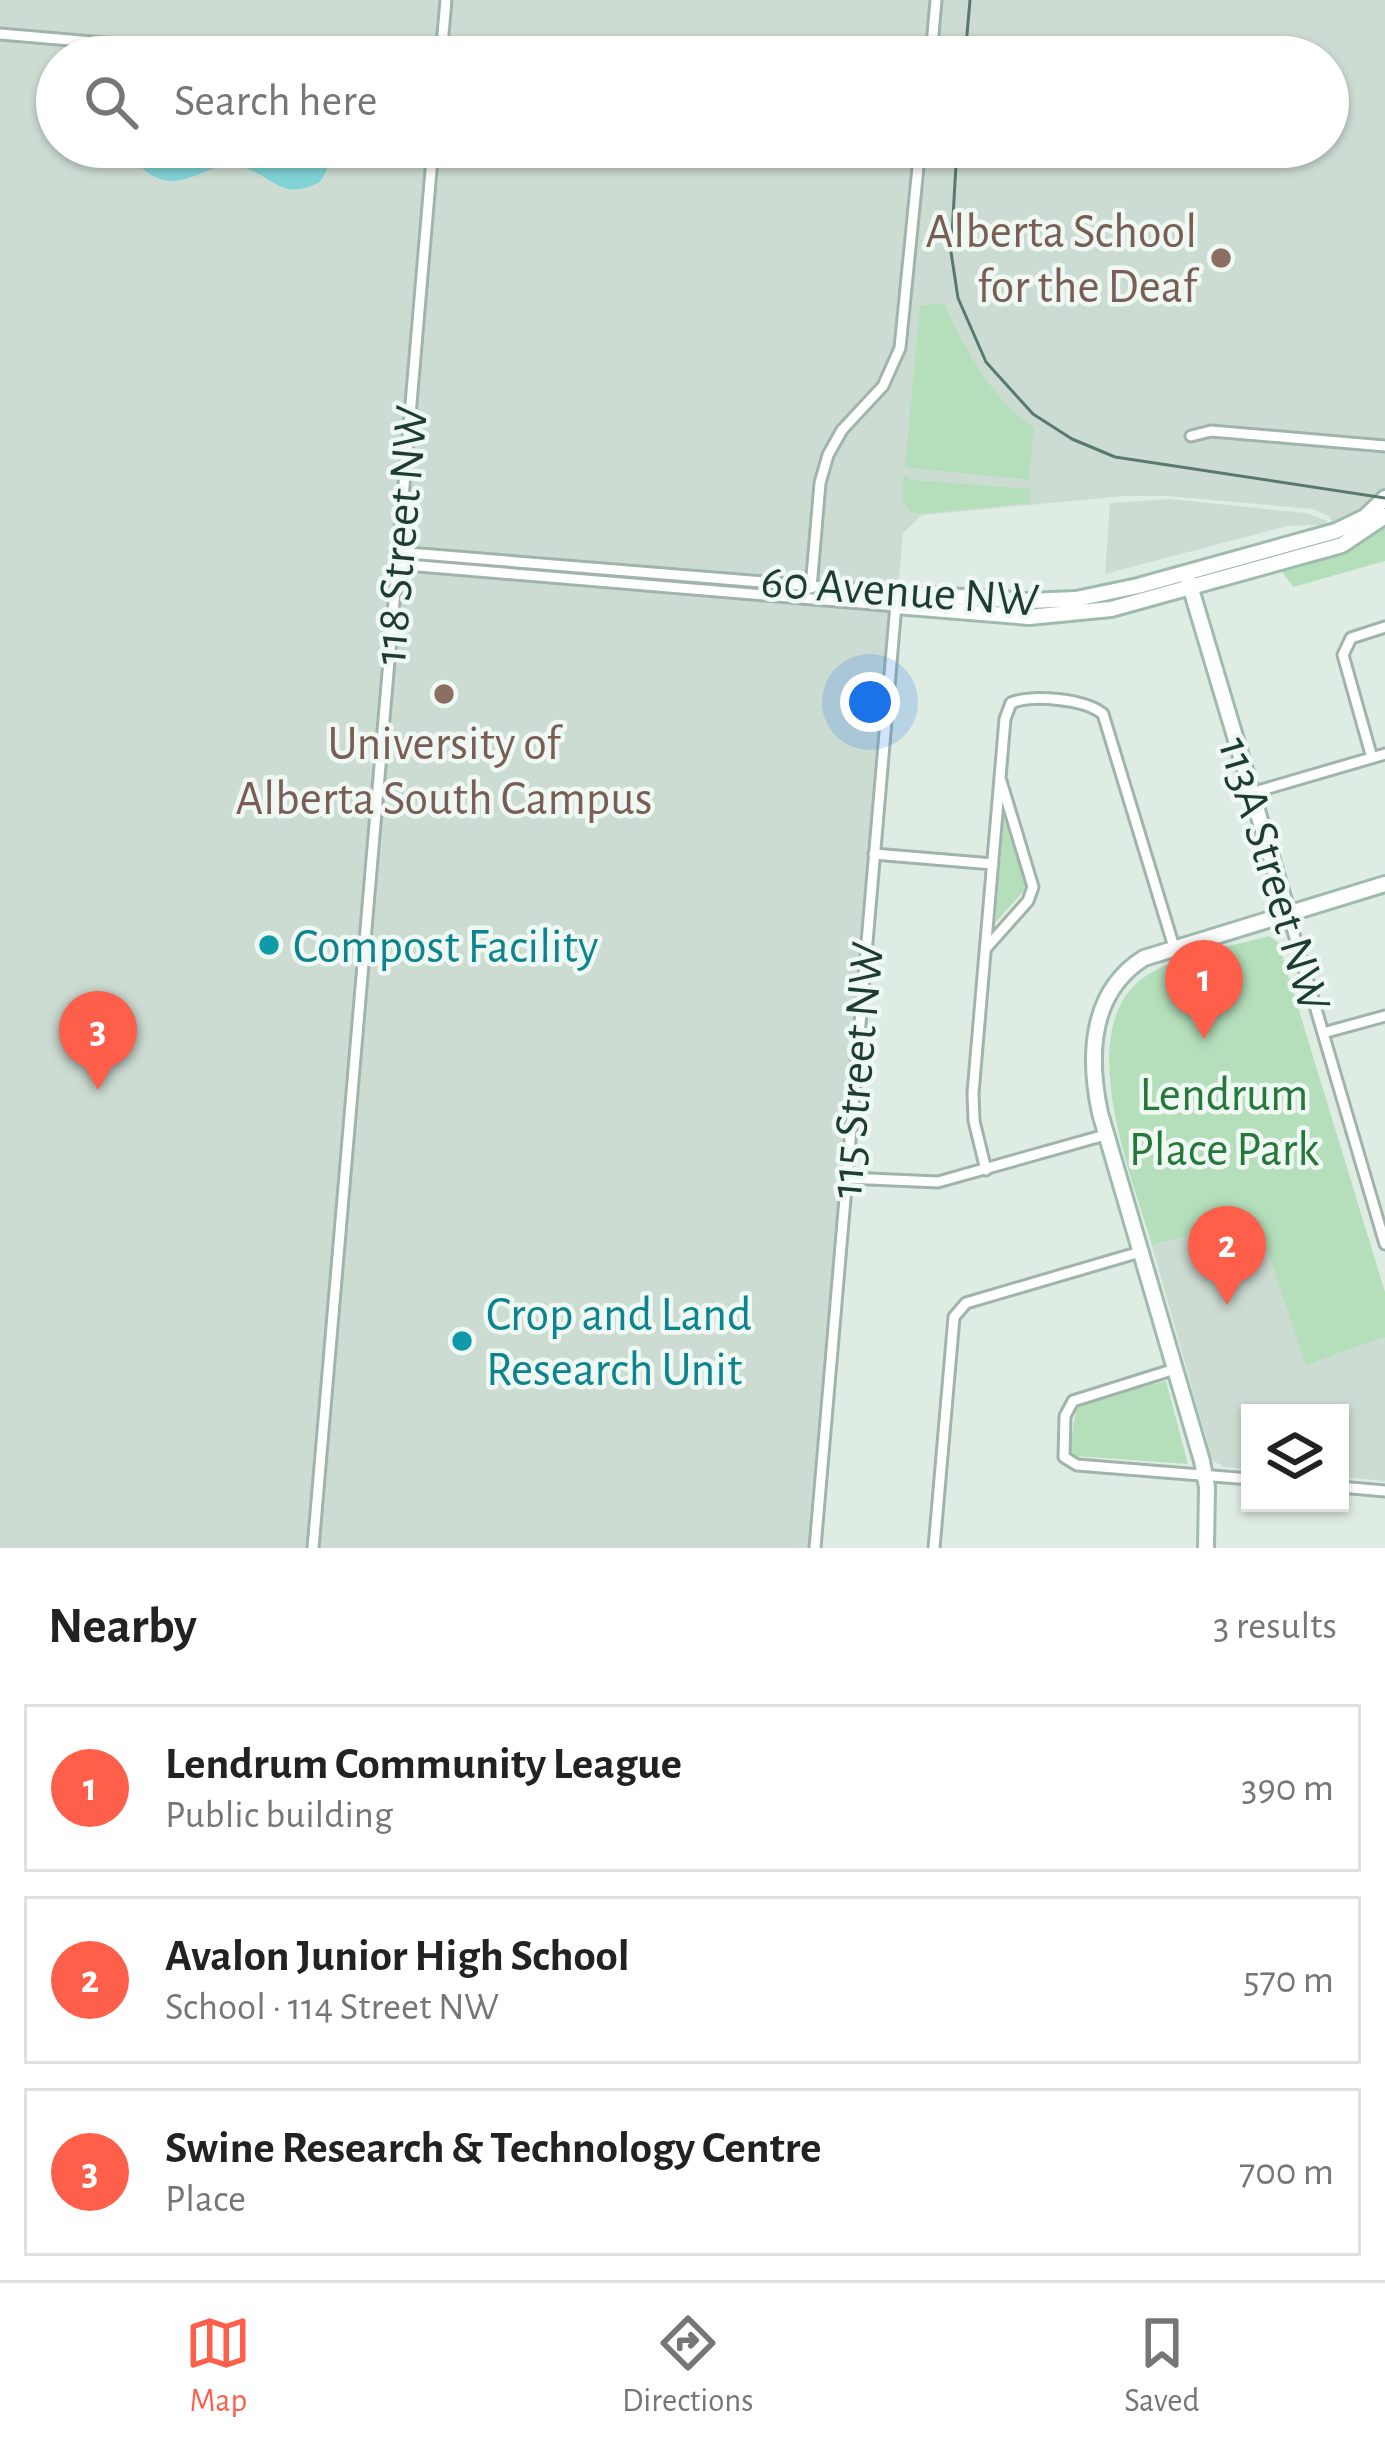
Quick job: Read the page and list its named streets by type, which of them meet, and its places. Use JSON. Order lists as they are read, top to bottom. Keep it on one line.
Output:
{"streets":{"street":["118 Street NW","60 Avenue NW","113A Street NW","115 Street NW"]},"crossings":[["118 Street NW","60 Avenue NW"],["60 Avenue NW","113A Street NW"],["60 Avenue NW","115 Street NW"]],"parks":["Lendrum Place Park"],"places":["Alberta School for the Deaf","University of Alberta South Campus","Compost Facility","Crop and Land Research Unit"],"page":{"search":"Search here","pins":["1","3","2"],"heading":["Nearby","3 results"],"list":[{"mark":"1","name":"Lendrum Community League","note":"Public building","value":"390 m"},{"mark":"2","name":"Avalon Junior High School","note":"School · 114 Street NW","value":"570 m"},{"mark":"3","name":"Swine Research & Technology Centre","note":"Place","value":"700 m"}],"nav":["Map","Directions","Saved"]}}
